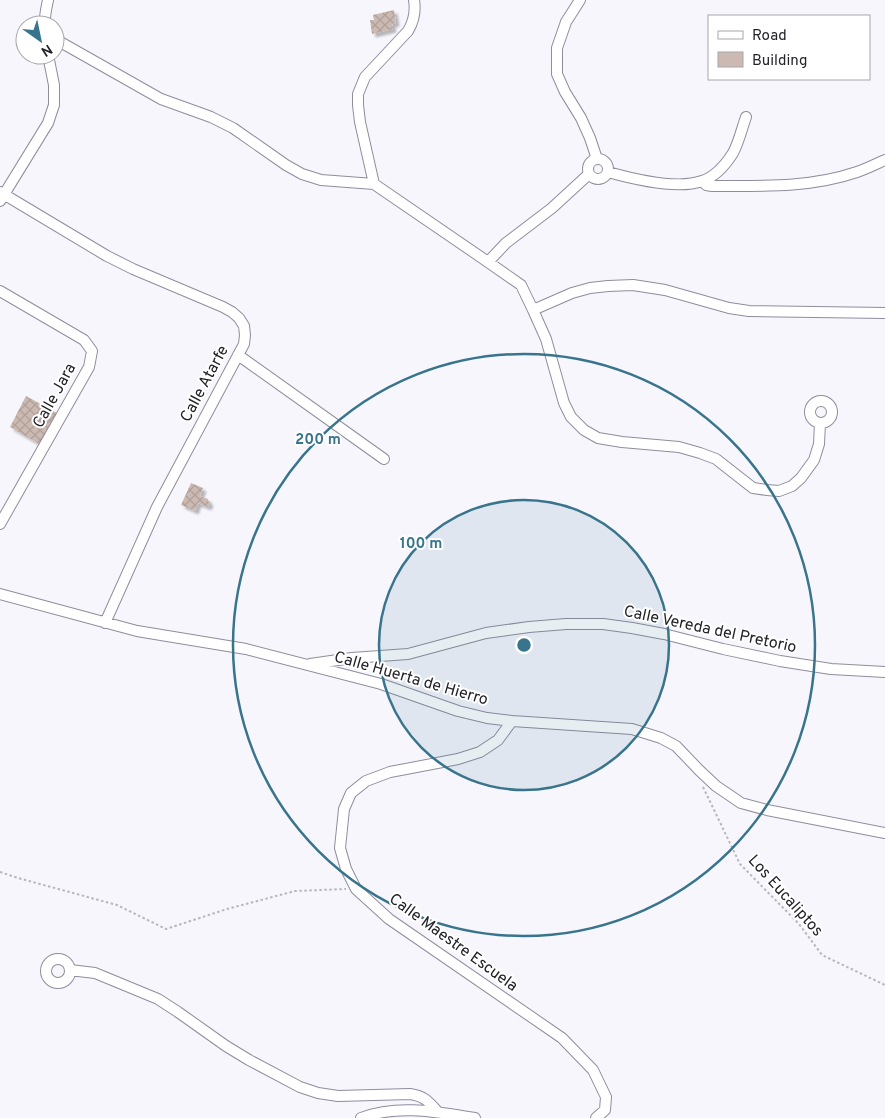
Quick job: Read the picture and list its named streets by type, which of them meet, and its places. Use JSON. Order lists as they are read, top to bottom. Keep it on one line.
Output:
{"streets":{"street":["Calle Atarfe","Calle Jara","Calle Vereda del Pretorio","Calle Huerta de Hierro","Calle Maestre Escuela"],"path":["Los Eucaliptos"]},"crossings":[["Calle Atarfe","Calle Huerta de Hierro"],["Calle Vereda del Pretorio","Calle Huerta de Hierro"],["Calle Huerta de Hierro","Calle Maestre Escuela"]],"legend":["Road","Building"],"north":"bottom right","rings":["200 m","100 m"]}
